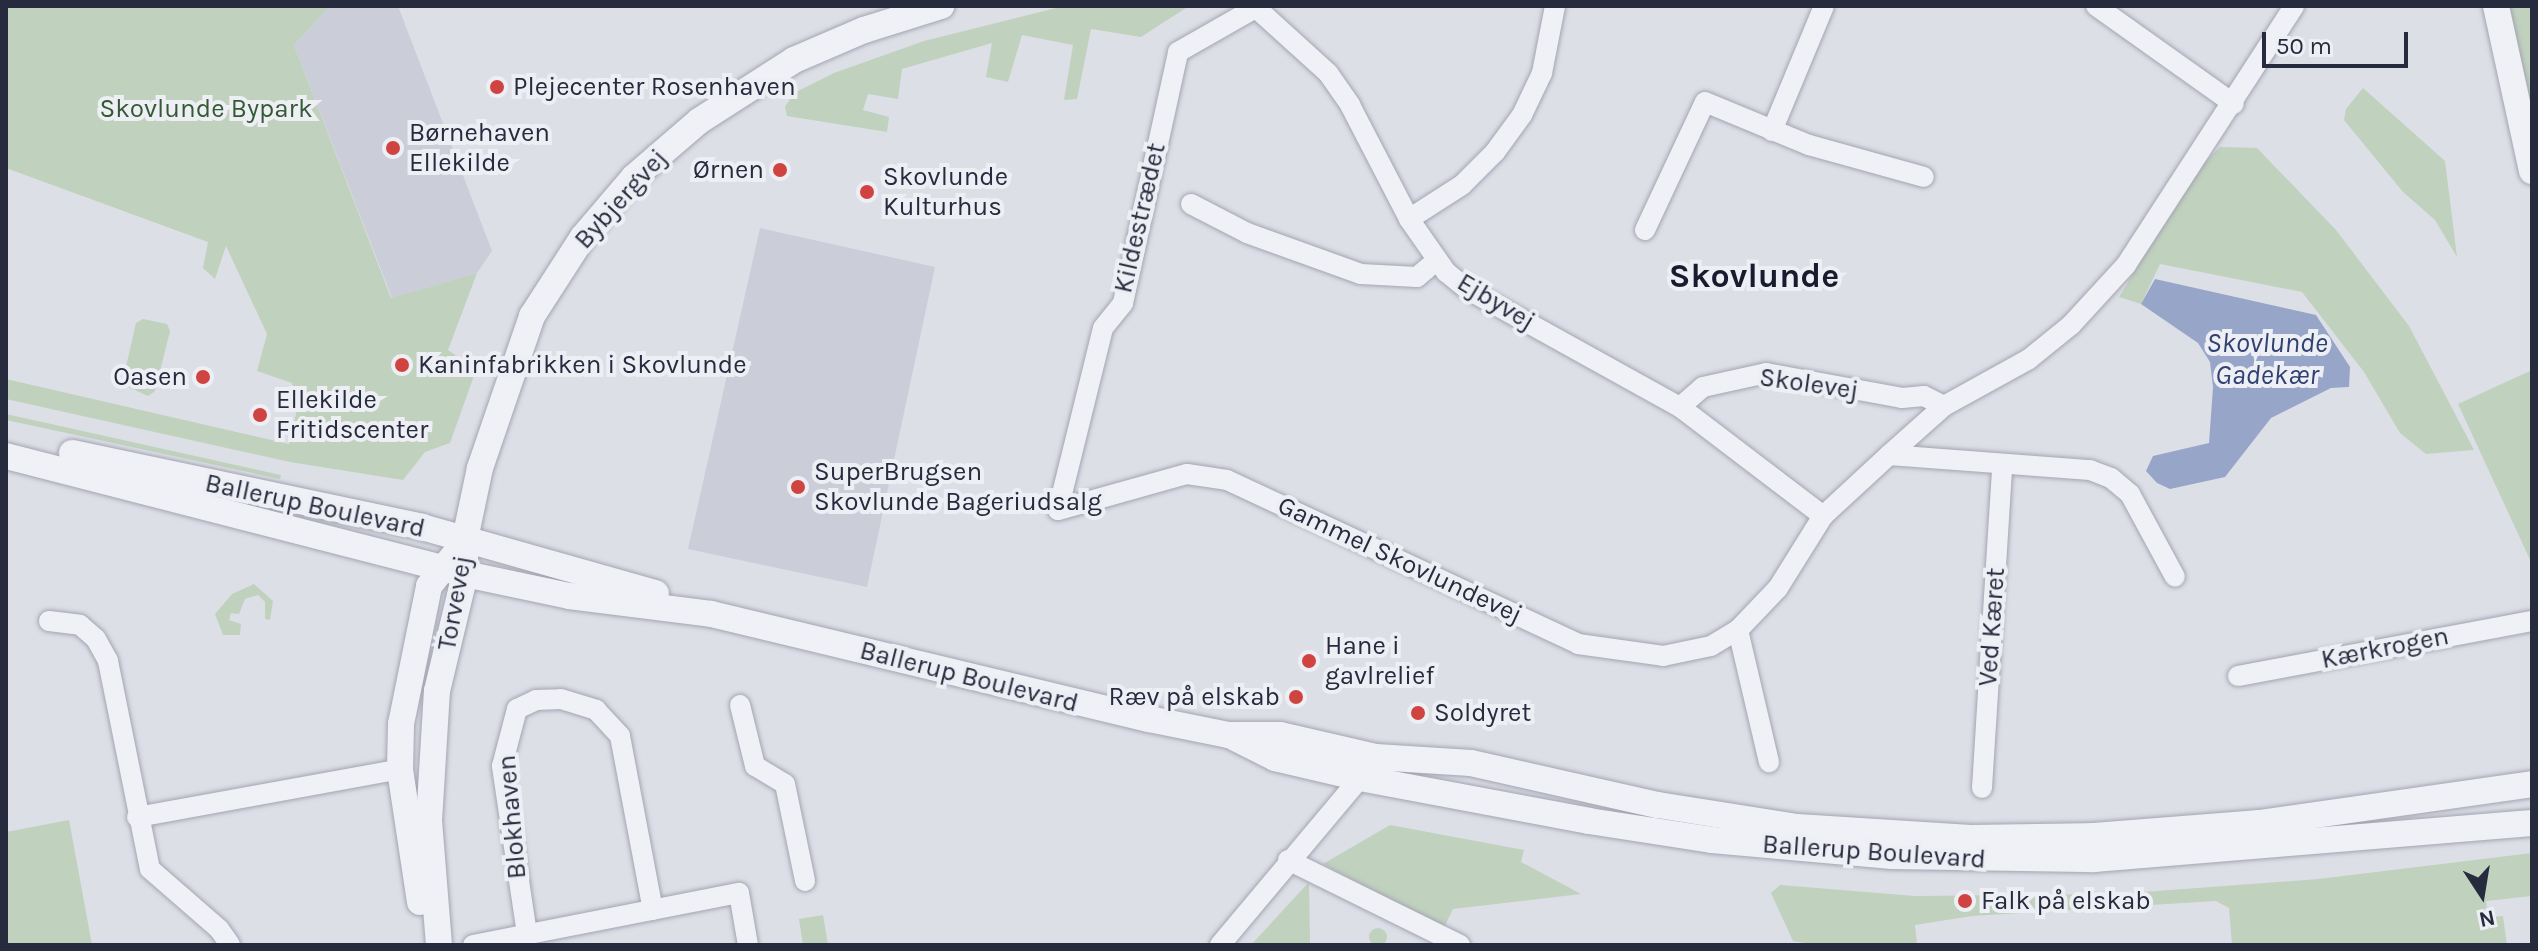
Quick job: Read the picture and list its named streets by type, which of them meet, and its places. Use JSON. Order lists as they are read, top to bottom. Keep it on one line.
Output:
{"streets":{"street":["Bybjergvej","Kildestrædet","Ejbyvej","Skolevej","Ballerup Boulevard","Gammel Skovlundevej","Torvevej","Ved Kæret","Kærkrogen","Blokhaven"]},"crossings":[["Bybjergvej","Ballerup Boulevard"],["Bybjergvej","Torvevej"],["Kildestrædet","Ejbyvej"],["Kildestrædet","Gammel Skovlundevej"],["Ejbyvej","Skolevej"],["Ejbyvej","Gammel Skovlundevej"],["Skolevej","Gammel Skovlundevej"],["Ballerup Boulevard","Torvevej"]],"districts":["Skovlunde"],"water":["Skovlunde Gadekær"],"parks":["Skovlunde Bypark"],"places":["Plejecenter Rosenhaven","Børnehaven Ellekilde","Ørnen","Skovlunde Kulturhus","Kaninfabrikken i Skovlunde","Oasen","Ellekilde Fritidscenter","SuperBrugsen Skovlunde Bageriudsalg","Hane i gavlrelief","Ræv på elskab","Soldyret","Falk på elskab"],"scale_bar":"50 m","north":"bottom"}
